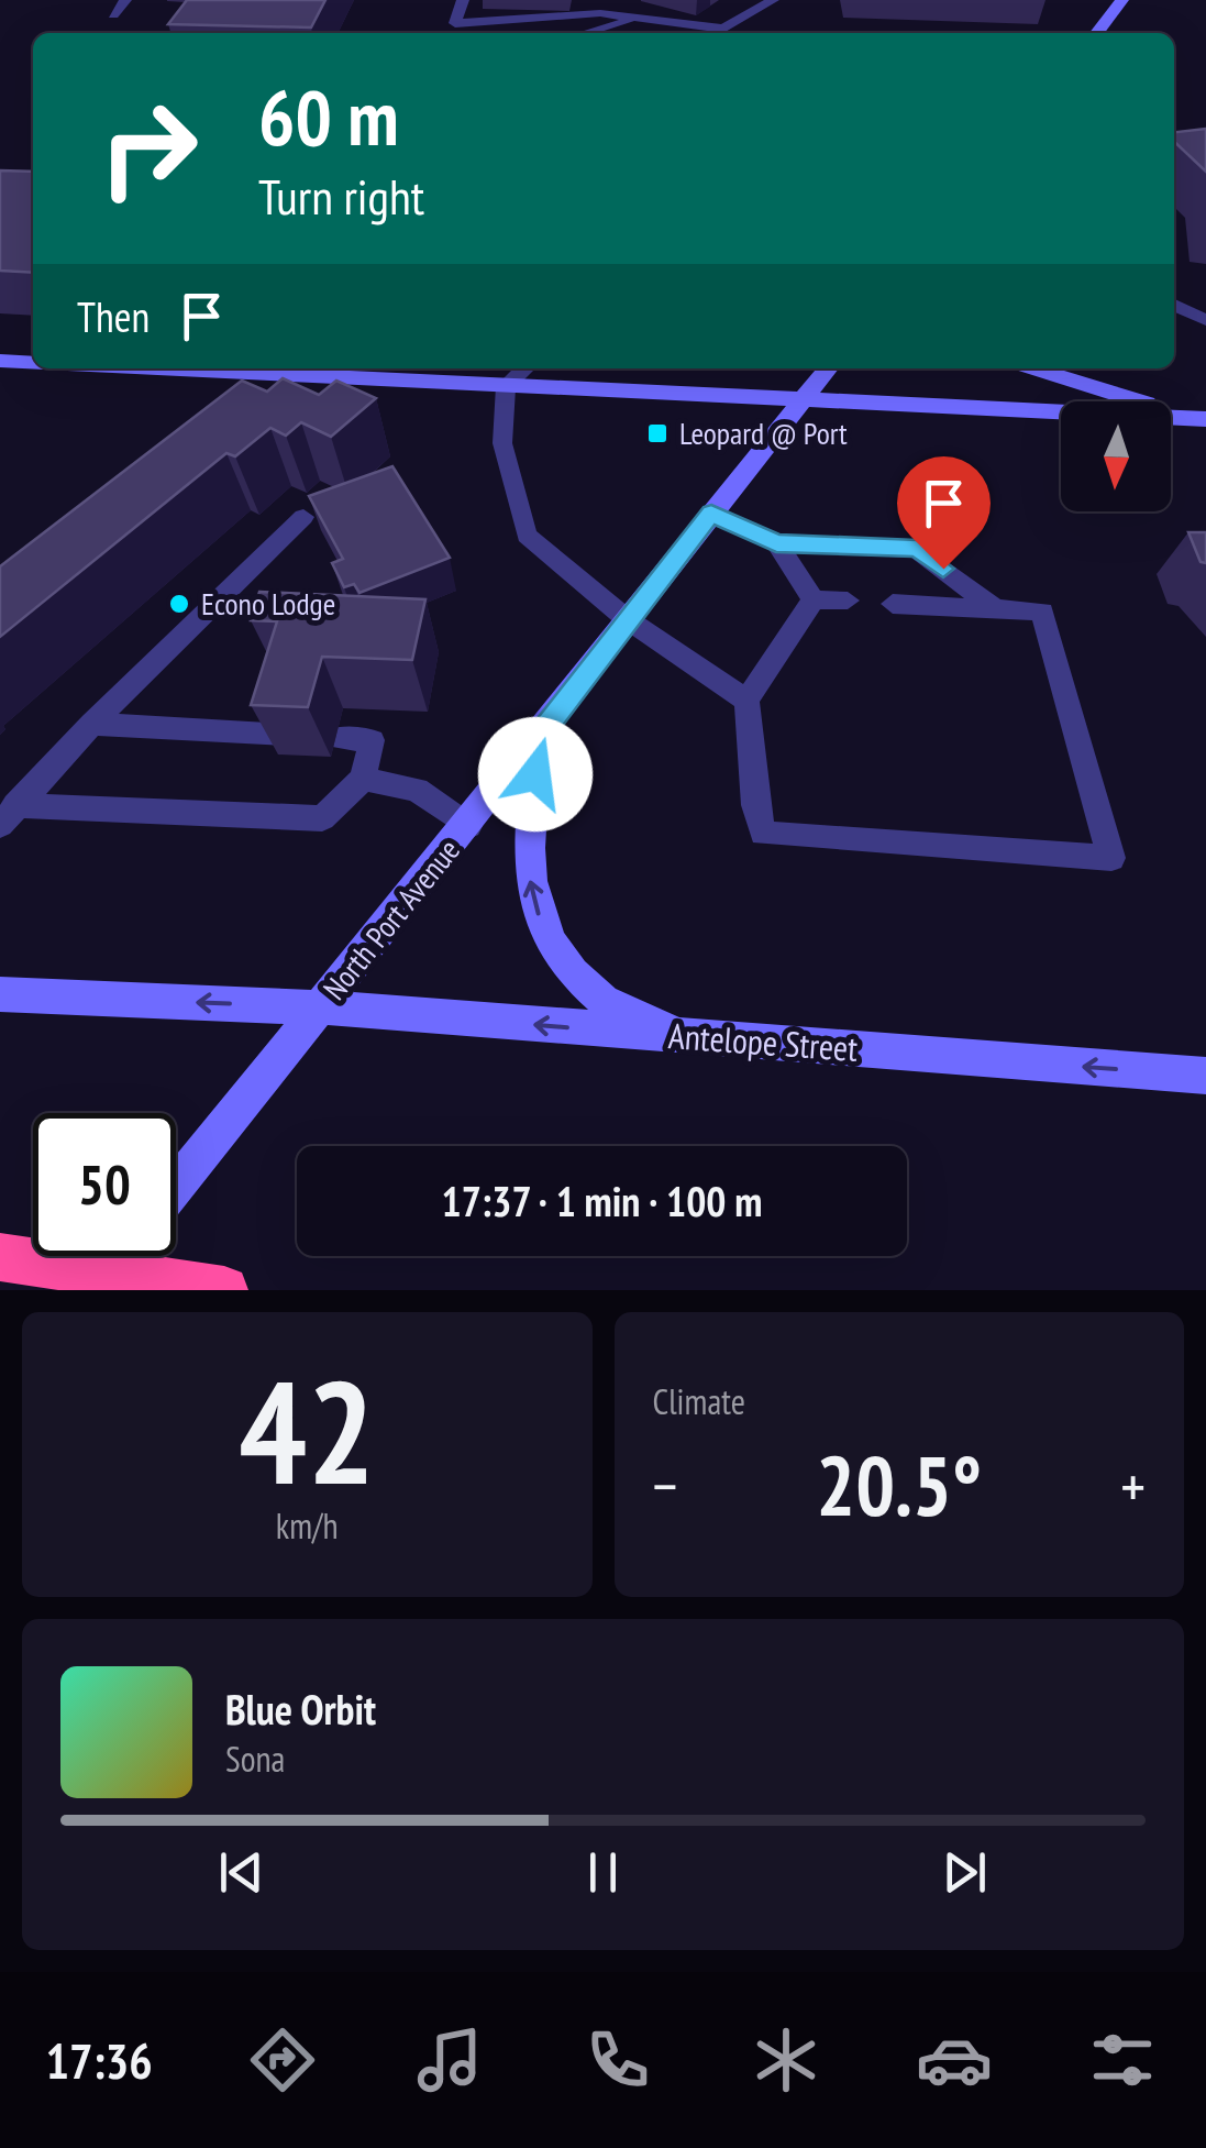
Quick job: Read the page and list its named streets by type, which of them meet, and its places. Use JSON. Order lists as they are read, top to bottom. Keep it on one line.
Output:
{"streets":{"main road":["North Port Avenue","Antelope Street"]},"crossings":[["North Port Avenue","Antelope Street"]],"one_way":["Antelope Street"],"places":{"transit":["Leopard @ Port"],"other":["Econo Lodge"]},"north":"bottom","page":{"turn":["60 m","Turn right"],"then":"Then","limit":"50","trip":"17:37 · 1 min · 100 m","tile":[["42","km/h"],"Climate"],"heat":["−","20.5°","+"],"song":["Blue Orbit","Sona"],"tabs":"17:36"}}
